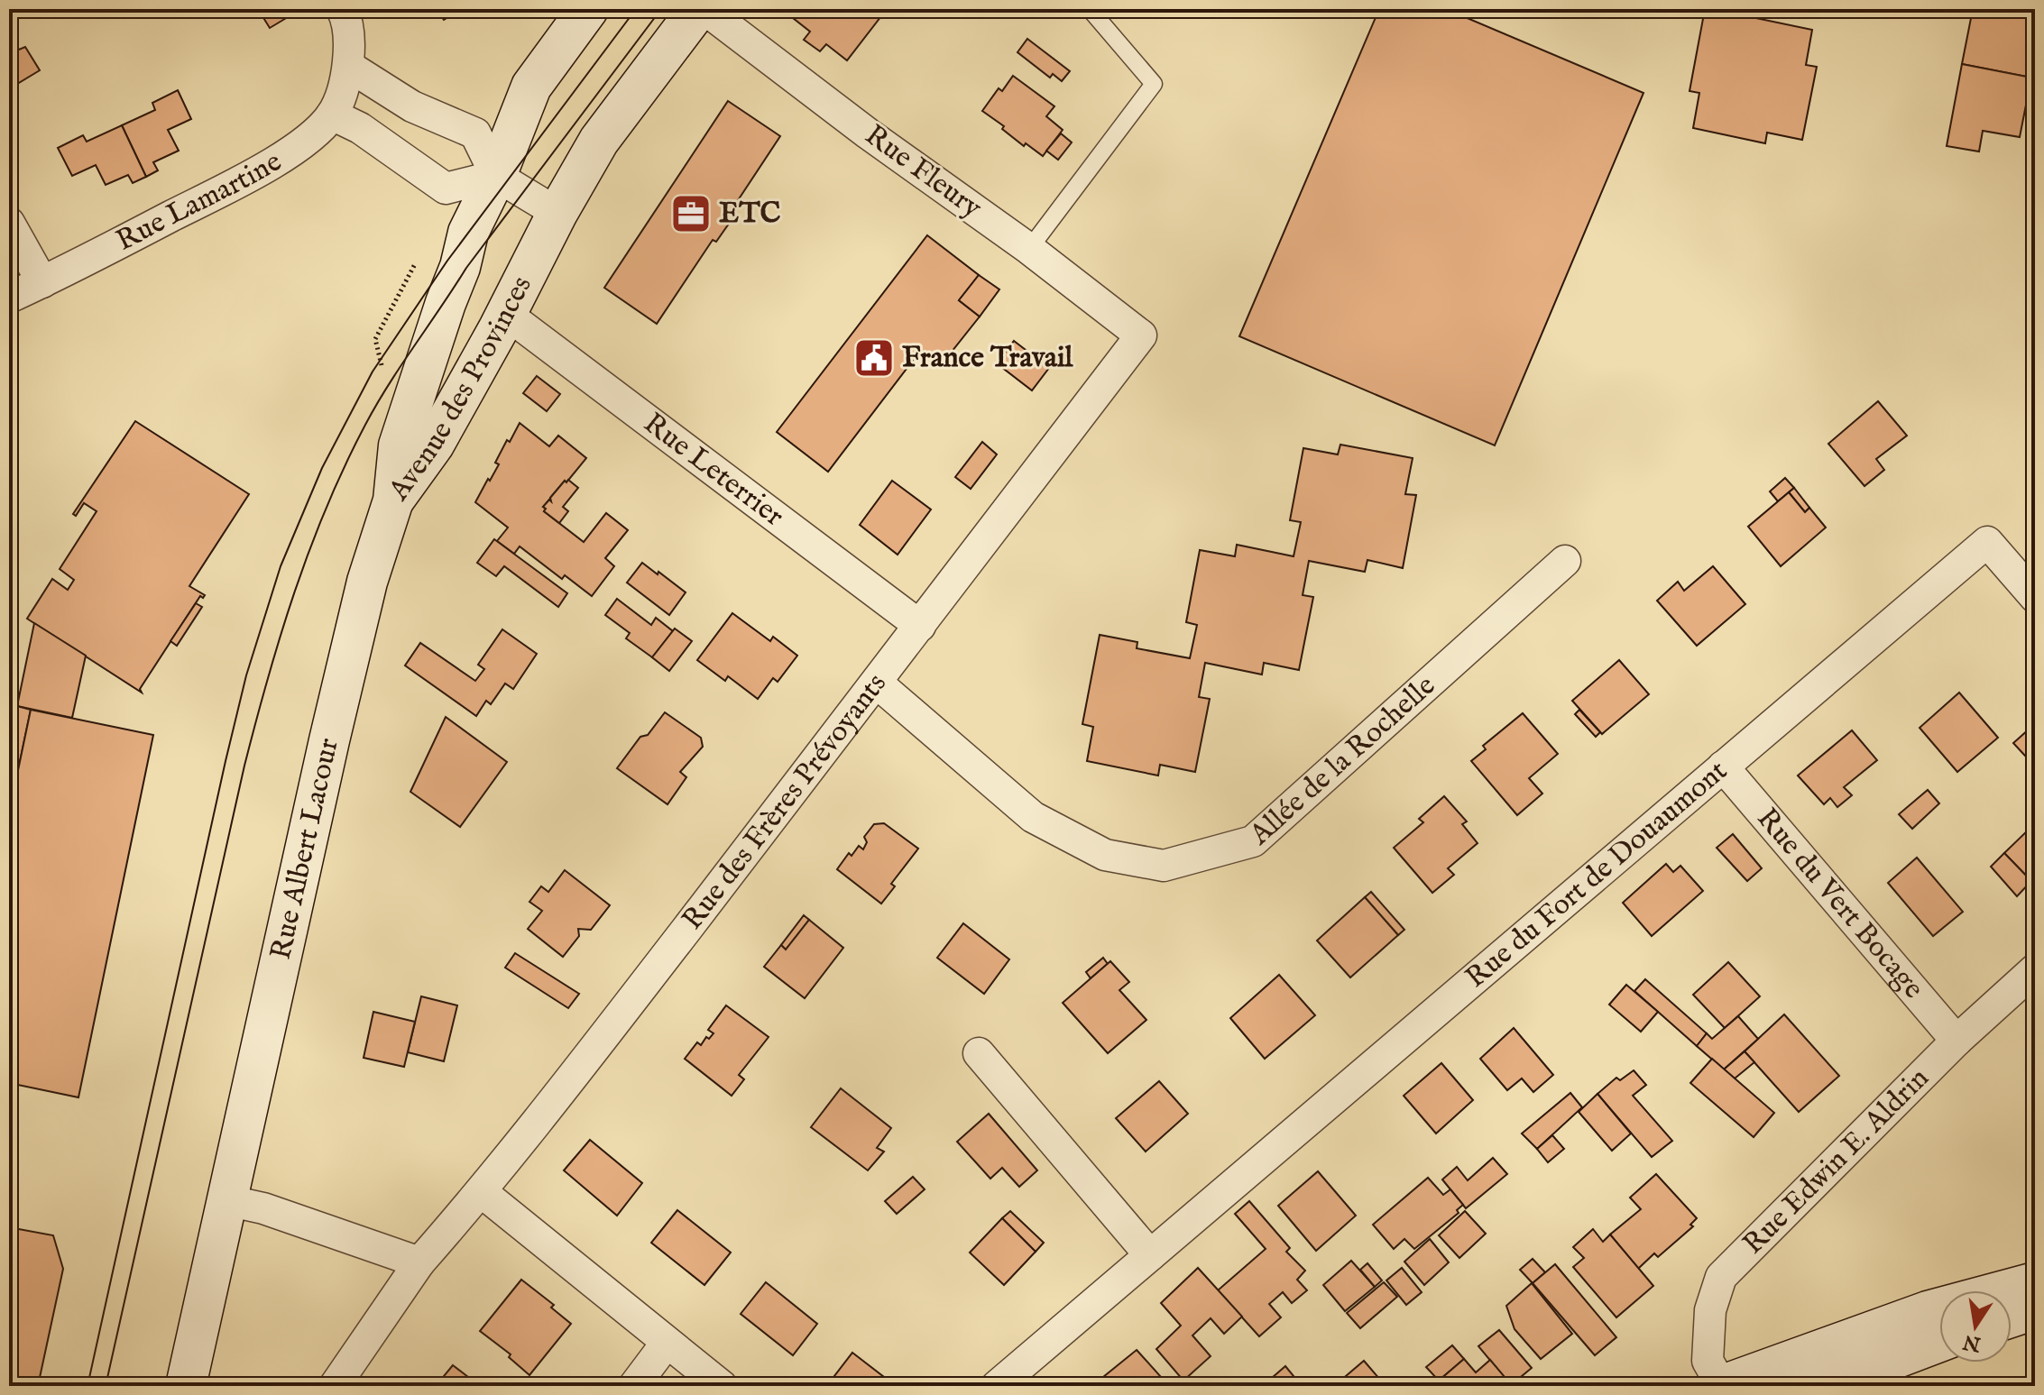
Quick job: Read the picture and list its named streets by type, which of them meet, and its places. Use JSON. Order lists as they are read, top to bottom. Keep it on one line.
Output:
{"streets":{"street":["Rue Fleury","Rue Lamartine","Avenue des Provinces","Rue Leterrier","Allée de la Rochelle","Rue des Frères Prévoyants","Rue Albert Lacour","Rue du Fort de Douaumont","Rue du Vert Bocage","Rue Edwin E. Aldrin"]},"crossings":[["Rue Fleury","Rue des Frères Prévoyants"],["Avenue des Provinces","Rue Leterrier"],["Avenue des Provinces","Rue Albert Lacour"],["Rue Leterrier","Rue des Frères Prévoyants"],["Allée de la Rochelle","Rue des Frères Prévoyants"],["Rue du Fort de Douaumont","Rue du Vert Bocage"],["Rue du Vert Bocage","Rue Edwin E. Aldrin"]],"places":{"office":["ETC"],"public building":["France Travail"]},"north":"bottom"}
